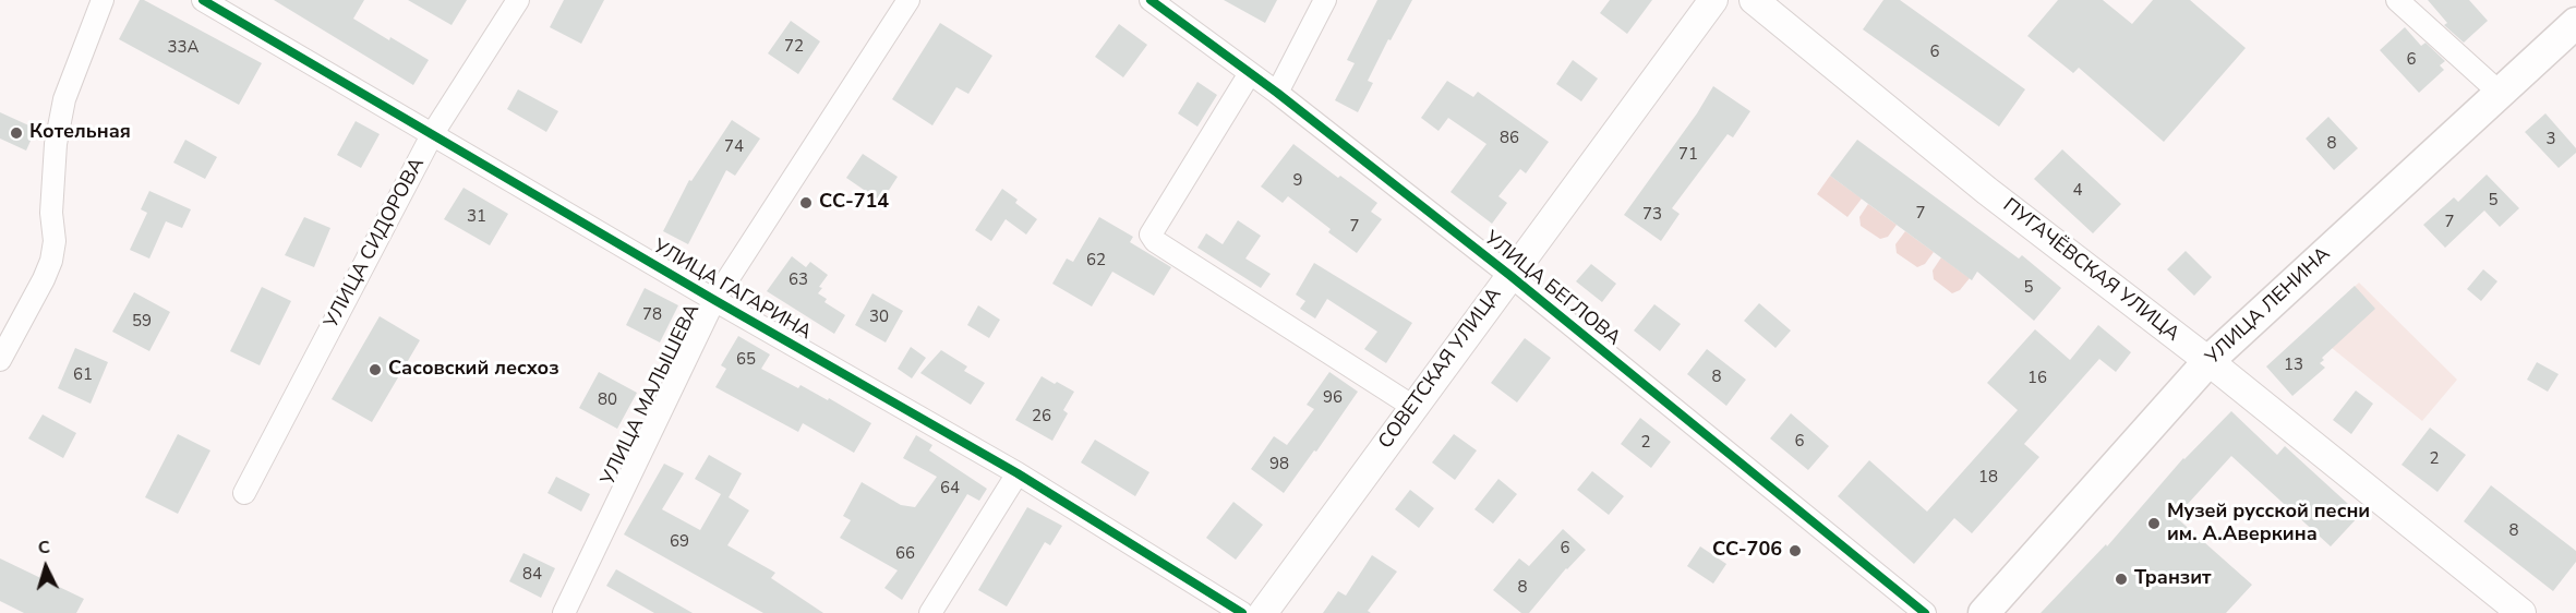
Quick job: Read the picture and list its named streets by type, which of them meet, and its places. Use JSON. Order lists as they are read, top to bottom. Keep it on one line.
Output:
{"streets":{"main road":["УЛИЦА ЛЕНИНА"],"street":["УЛИЦА СИДОРОВА","ПУГАЧЁВСКАЯ УЛИЦА","УЛИЦА БЕГЛОВА","УЛИЦА ГАГАРИНА","СОВЕТСКАЯ УЛИЦА","УЛИЦА МАЛЫШЕВА"]},"crossings":[["УЛИЦА СИДОРОВА","УЛИЦА ГАГАРИНА"],["ПУГАЧЁВСКАЯ УЛИЦА","УЛИЦА ЛЕНИНА"],["УЛИЦА БЕГЛОВА","СОВЕТСКАЯ УЛИЦА"],["УЛИЦА ГАГАРИНА","УЛИЦА МАЛЫШЕВА"]],"places":["Котельная","СС-714","Сасовский лесхоз","Музей русской песни им. А.Аверкина","СС-706","Транзит"],"house_numbers":["72","33А","6","6","86","3","8","74","71","9","4","5","7","73","31","7","7","62","63","5","78","30","59","65","13","61","8","16","96","80","26","6","2","2","98","18","64","8","69","6","66","84","8"],"north":"top"}
